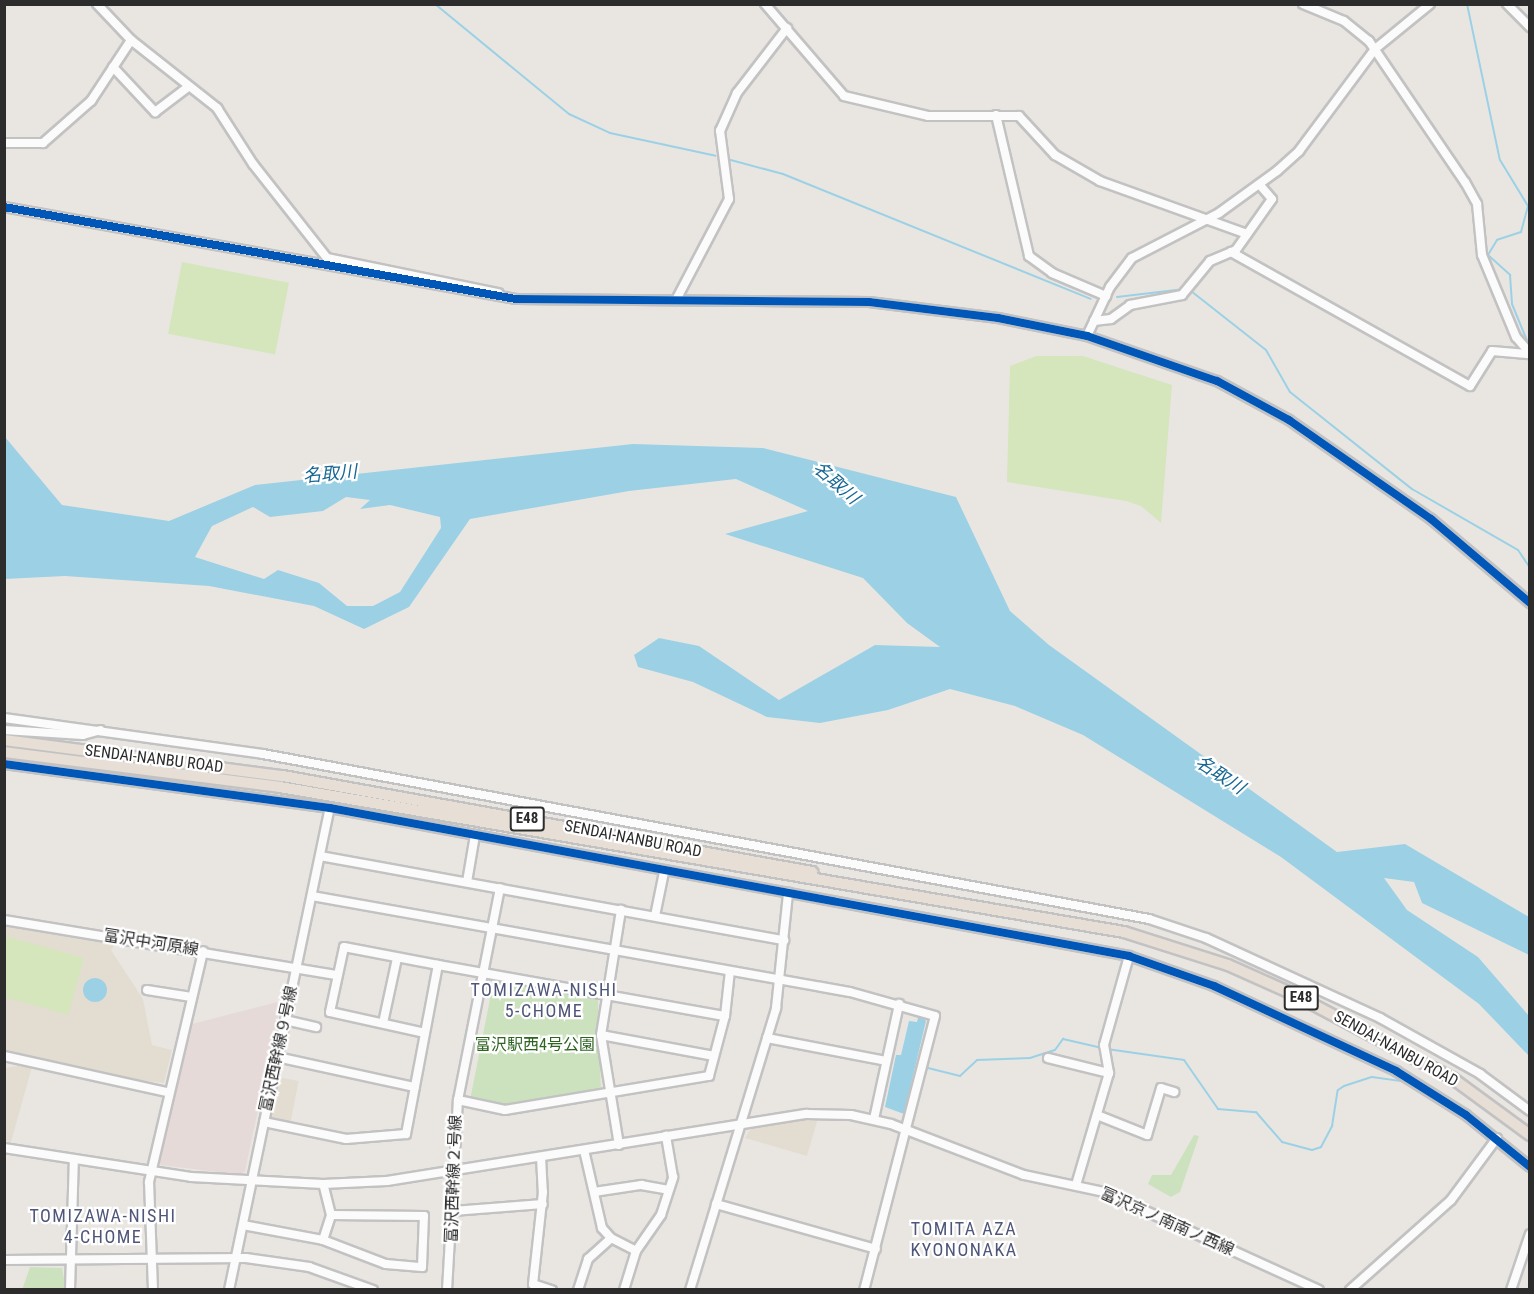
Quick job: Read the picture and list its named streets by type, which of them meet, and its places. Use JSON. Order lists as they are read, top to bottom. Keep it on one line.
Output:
{"streets":{"highway":["SENDAI-NANBU ROAD","E48"],"street":["富沢中河原線","富沢西幹線９号線","富沢西幹線２号線","富沢京ノ南南ノ西線"]},"crossings":[["富沢中河原線","富沢西幹線９号線"],["富沢西幹線９号線","富沢京ノ南南ノ西線"],["富沢西幹線２号線","富沢京ノ南南ノ西線"]],"districts":["TOMIZAWA-NISHI 5-CHOME","TOMIZAWA-NISHI 4-CHOME","TOMITA AZA KYONONAKA"],"water":["名取川"],"parks":["富沢駅西4号公園"]}
